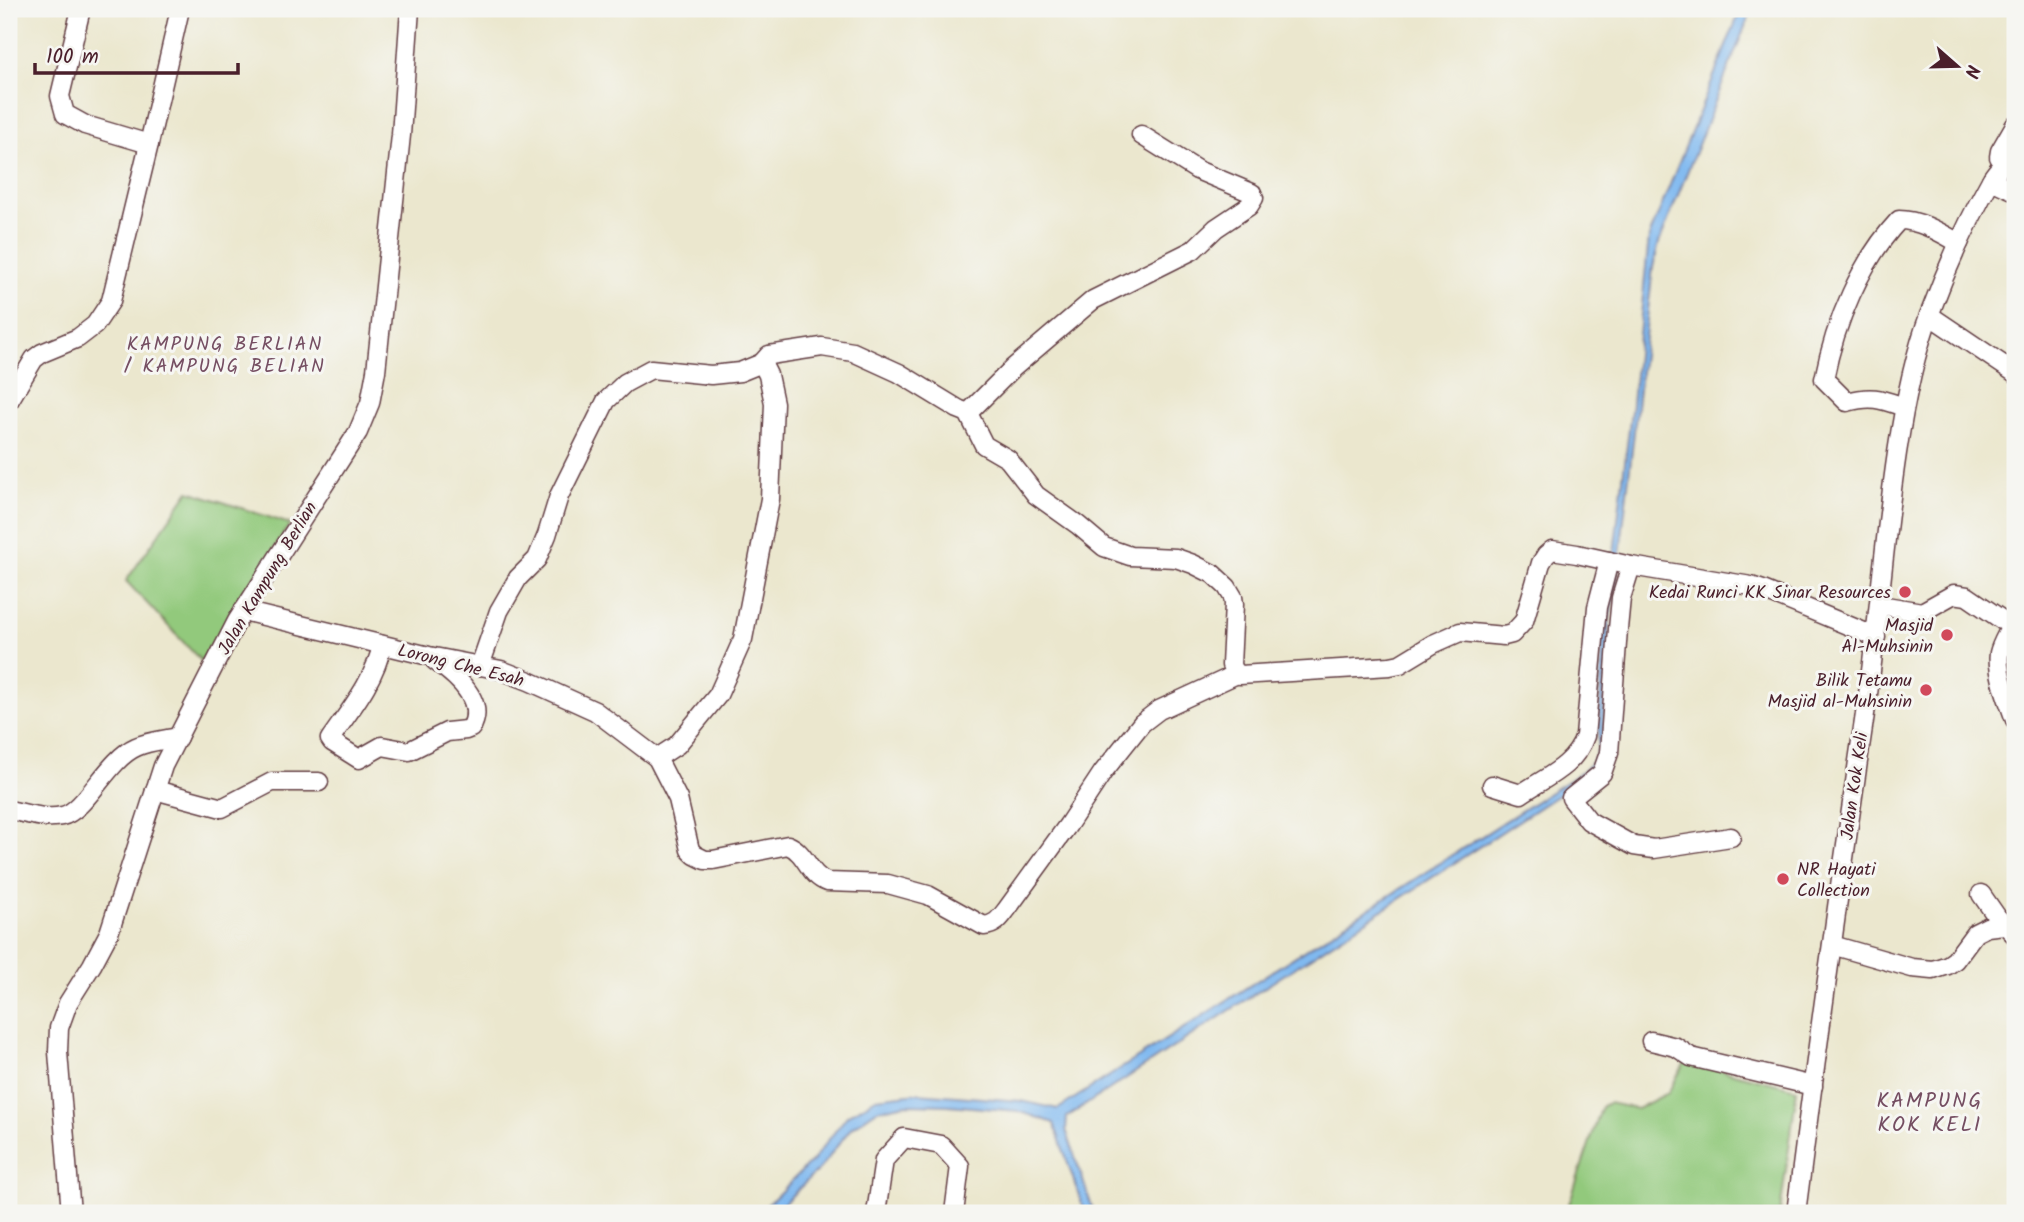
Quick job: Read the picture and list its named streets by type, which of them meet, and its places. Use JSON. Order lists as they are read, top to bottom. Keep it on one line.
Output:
{"streets":{"street":["Jalan Kampung Berlian","Lorong Che Esah","Jalan Kok Keli"]},"crossings":[["Jalan Kampung Berlian","Lorong Che Esah"]],"districts":["KAMPUNG BERLIAN / KAMPUNG BELIAN","KAMPUNG KOK KELI"],"places":["Kedai Runci KK Sinar Resources","Masjid Al-Muhsinin","Bilik Tetamu Masjid al-Muhsinin","NR Hayati Collection"],"scale_bar":"100 m","north":"right"}
